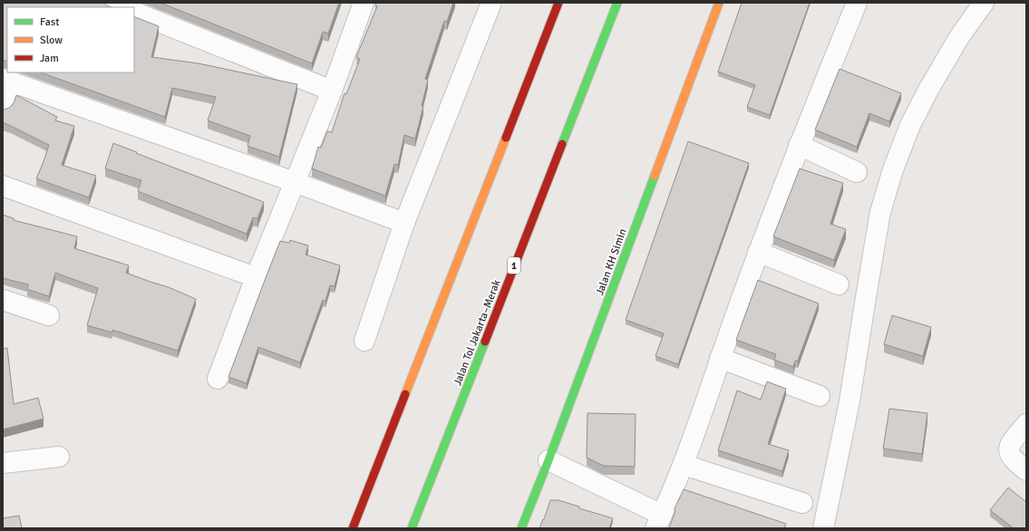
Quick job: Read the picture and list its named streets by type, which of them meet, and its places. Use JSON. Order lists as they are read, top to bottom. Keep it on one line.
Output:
{"streets":{"main road":["Jalan KH Simin","1","Jalan Tol Jakarta–Merak"]},"legend":["Fast","Slow","Jam"]}
